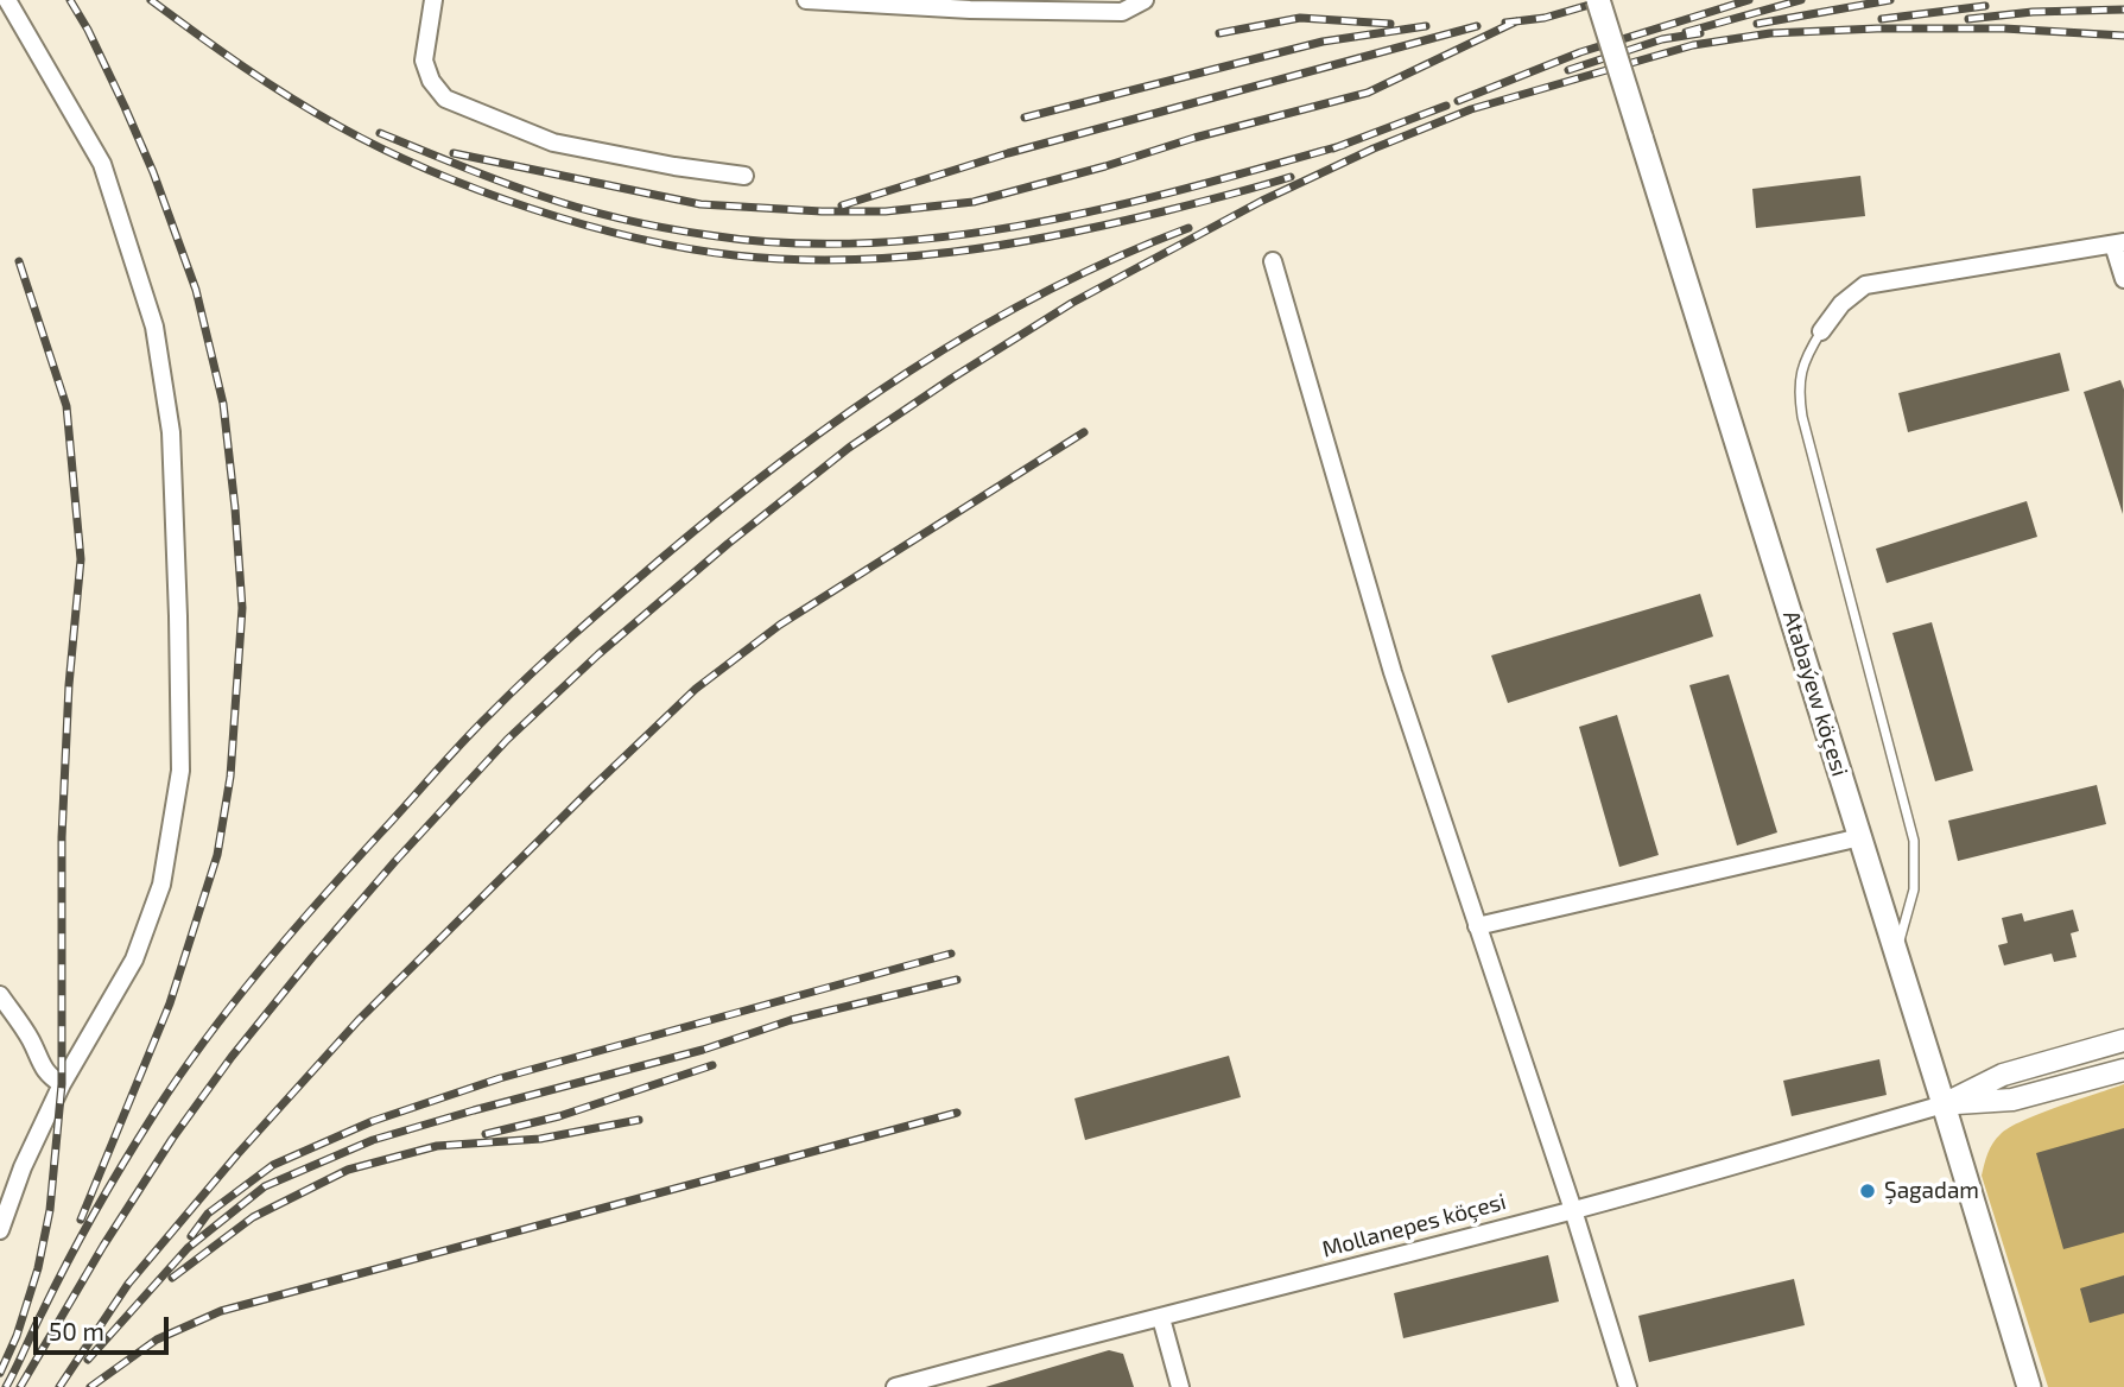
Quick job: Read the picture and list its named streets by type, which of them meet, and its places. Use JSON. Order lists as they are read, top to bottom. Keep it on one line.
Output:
{"streets":{"main road":["Atabaýew köçesi"],"street":["Mollanepes köçesi"]},"crossings":[["Atabaýew köçesi","Mollanepes köçesi"]],"places":["Şagadam"],"scale_bar":"50 m"}
